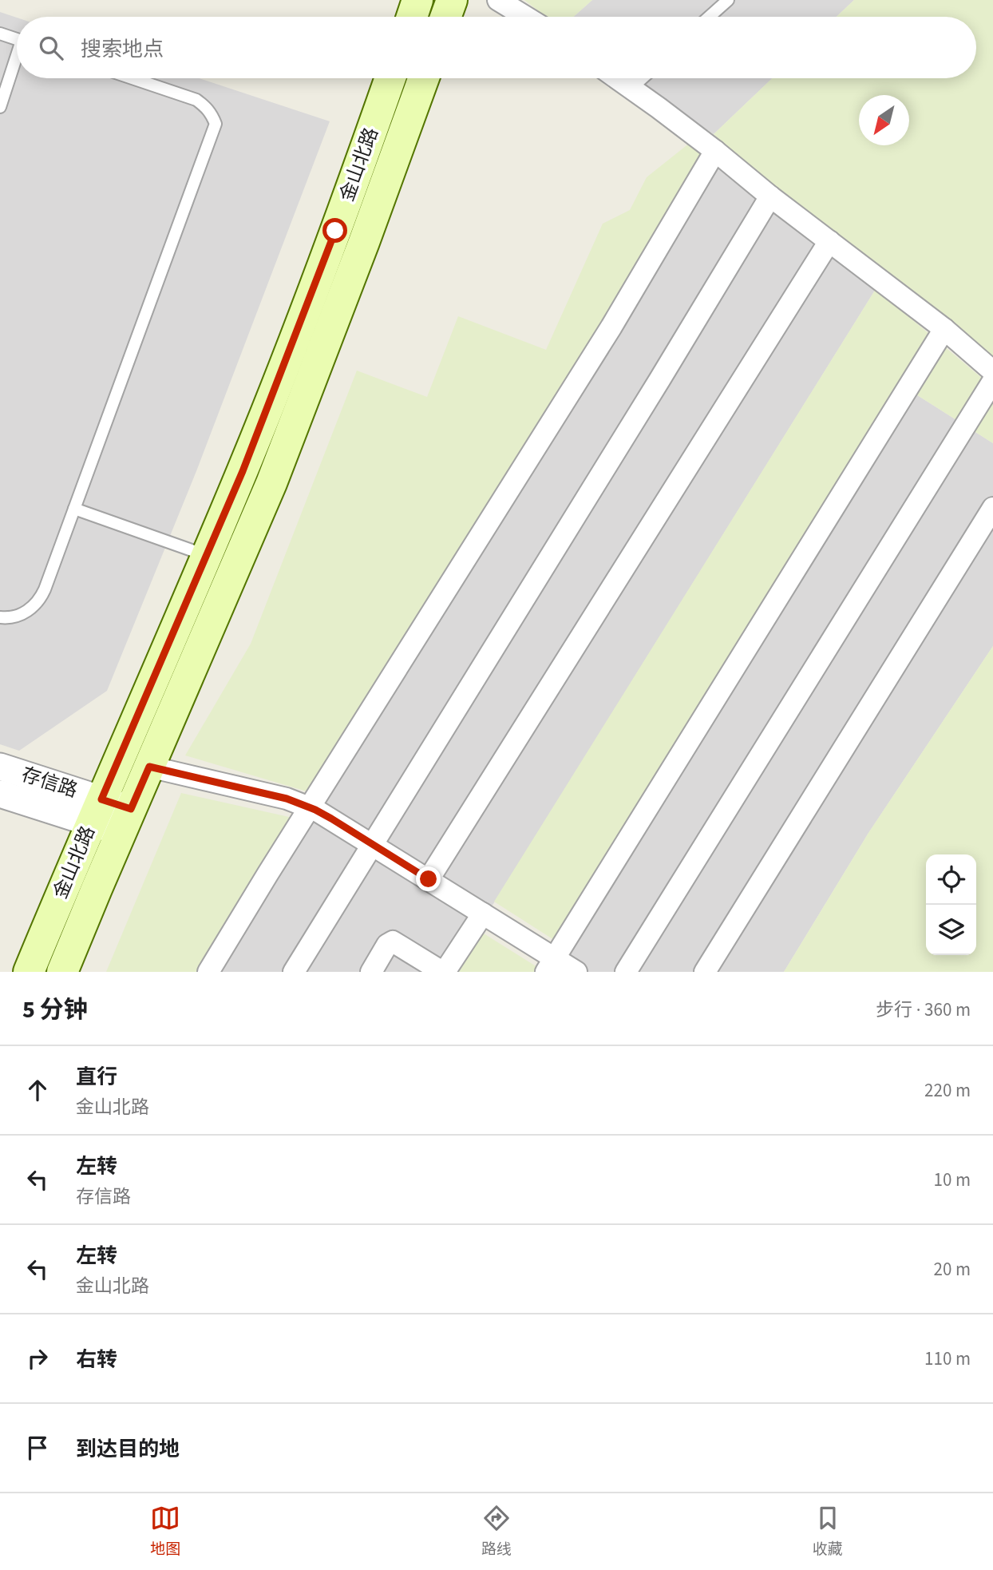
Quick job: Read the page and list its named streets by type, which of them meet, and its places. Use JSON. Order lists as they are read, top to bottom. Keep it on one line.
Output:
{"streets":{"main road":["金山北路"],"street":["存信路"]},"crossings":[["金山北路","存信路"]],"north":"bottom left","page":{"search":"搜索地点","heading":["5 分钟","步行 · 360 m"],"list":[["直行","金山北路","220 m"],["左转","存信路","10 m"],["左转","金山北路","20 m"],["右转","110 m"],"到达目的地"],"nav":["地图","路线","收藏"]}}
